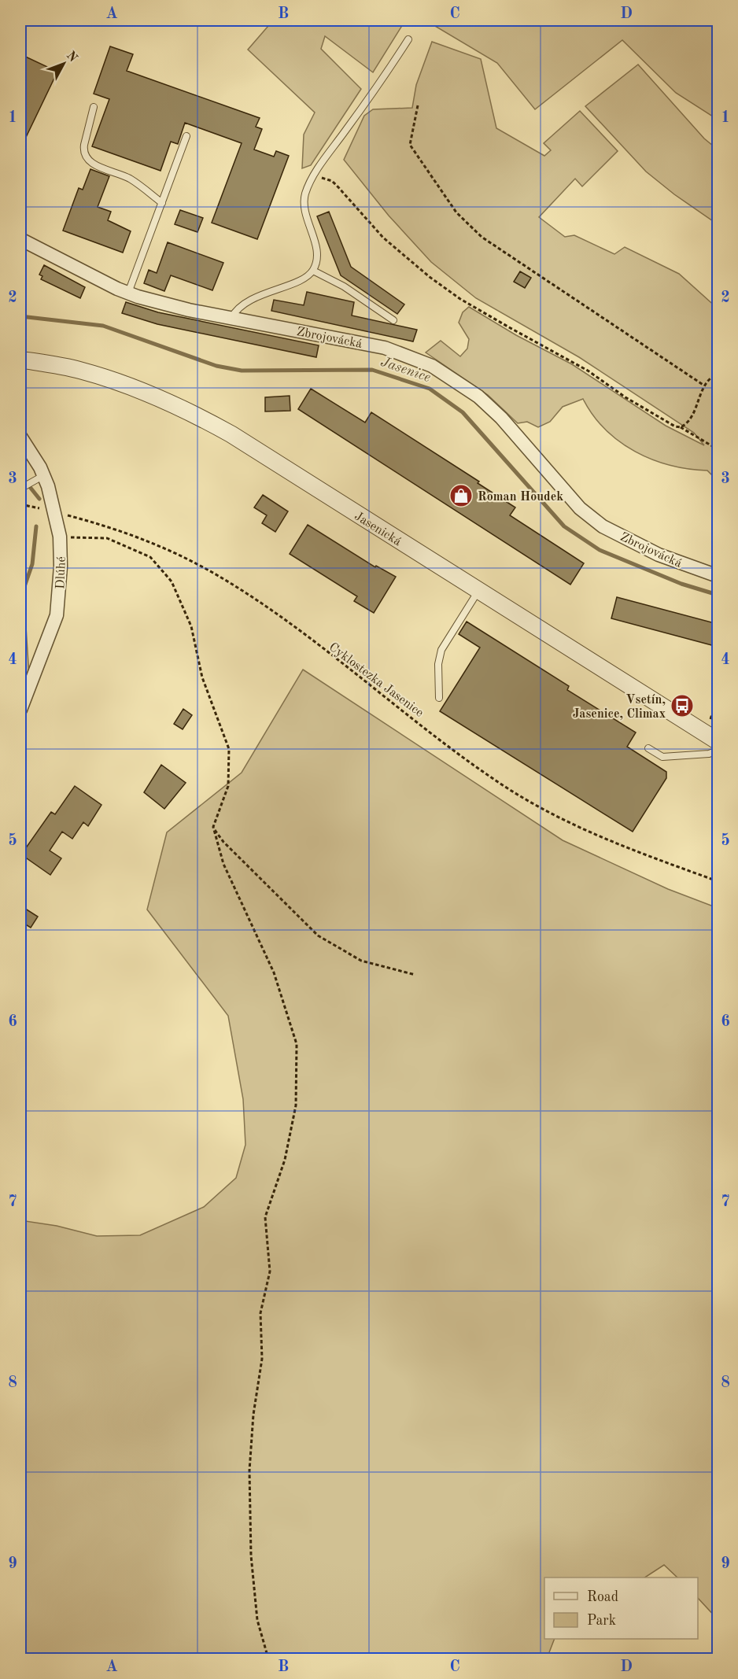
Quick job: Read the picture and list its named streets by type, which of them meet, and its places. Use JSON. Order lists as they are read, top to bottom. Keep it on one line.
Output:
{"streets":{"street":["Zbrojovácká","Jasenická","Dlúhé"],"path":["Cyklostezka Jasenice"]},"crossings":[["Dlúhé","Cyklostezka Jasenice"]],"water":["Jasenice"],"places":{"shop":["Roman Houdek"],"bus stop":["Vsetín, Jasenice, Climax"]},"legend":["Road","Park"],"north":"top right","grid":{"columns":["A","B","C","D"],"rows":["1","2","3","4","5","6","7","8","9"]}}
